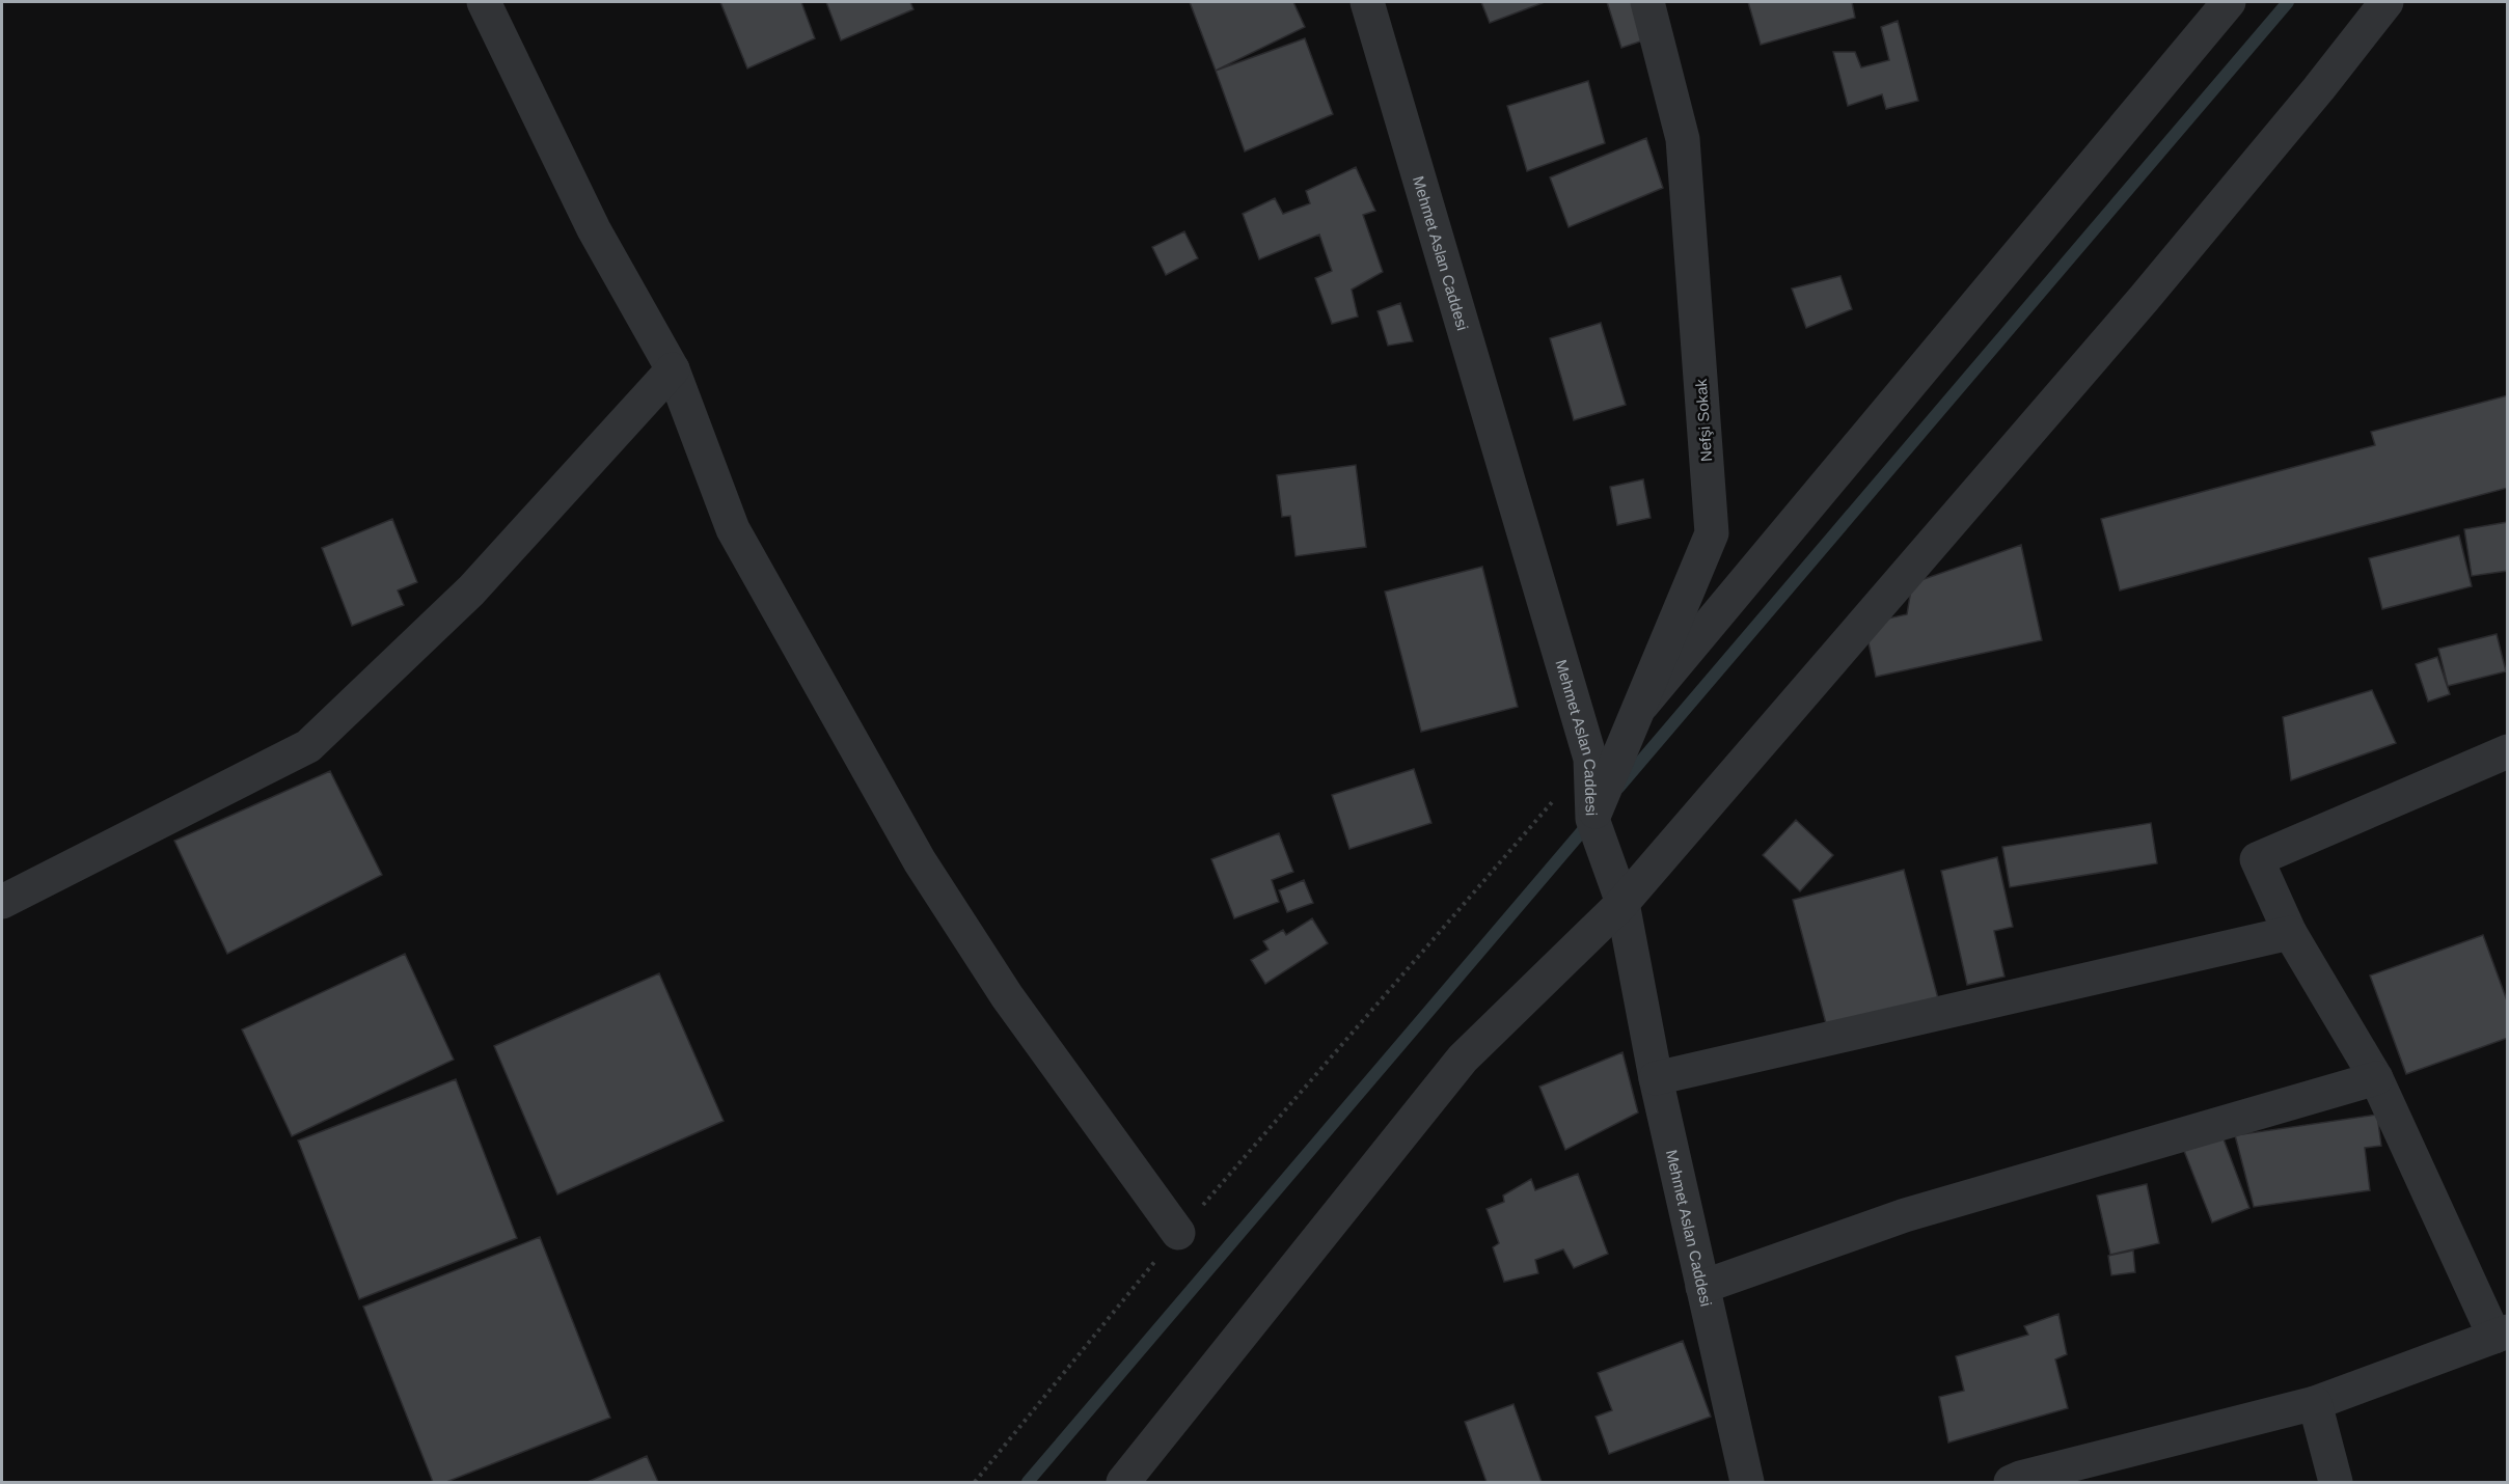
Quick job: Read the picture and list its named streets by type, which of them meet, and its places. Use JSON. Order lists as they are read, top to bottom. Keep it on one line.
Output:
{"streets":{"street":["Mehmet Aslan Caddesi","Nefşi Sokak"]},"crossings":[["Mehmet Aslan Caddesi","Nefşi Sokak"]]}
